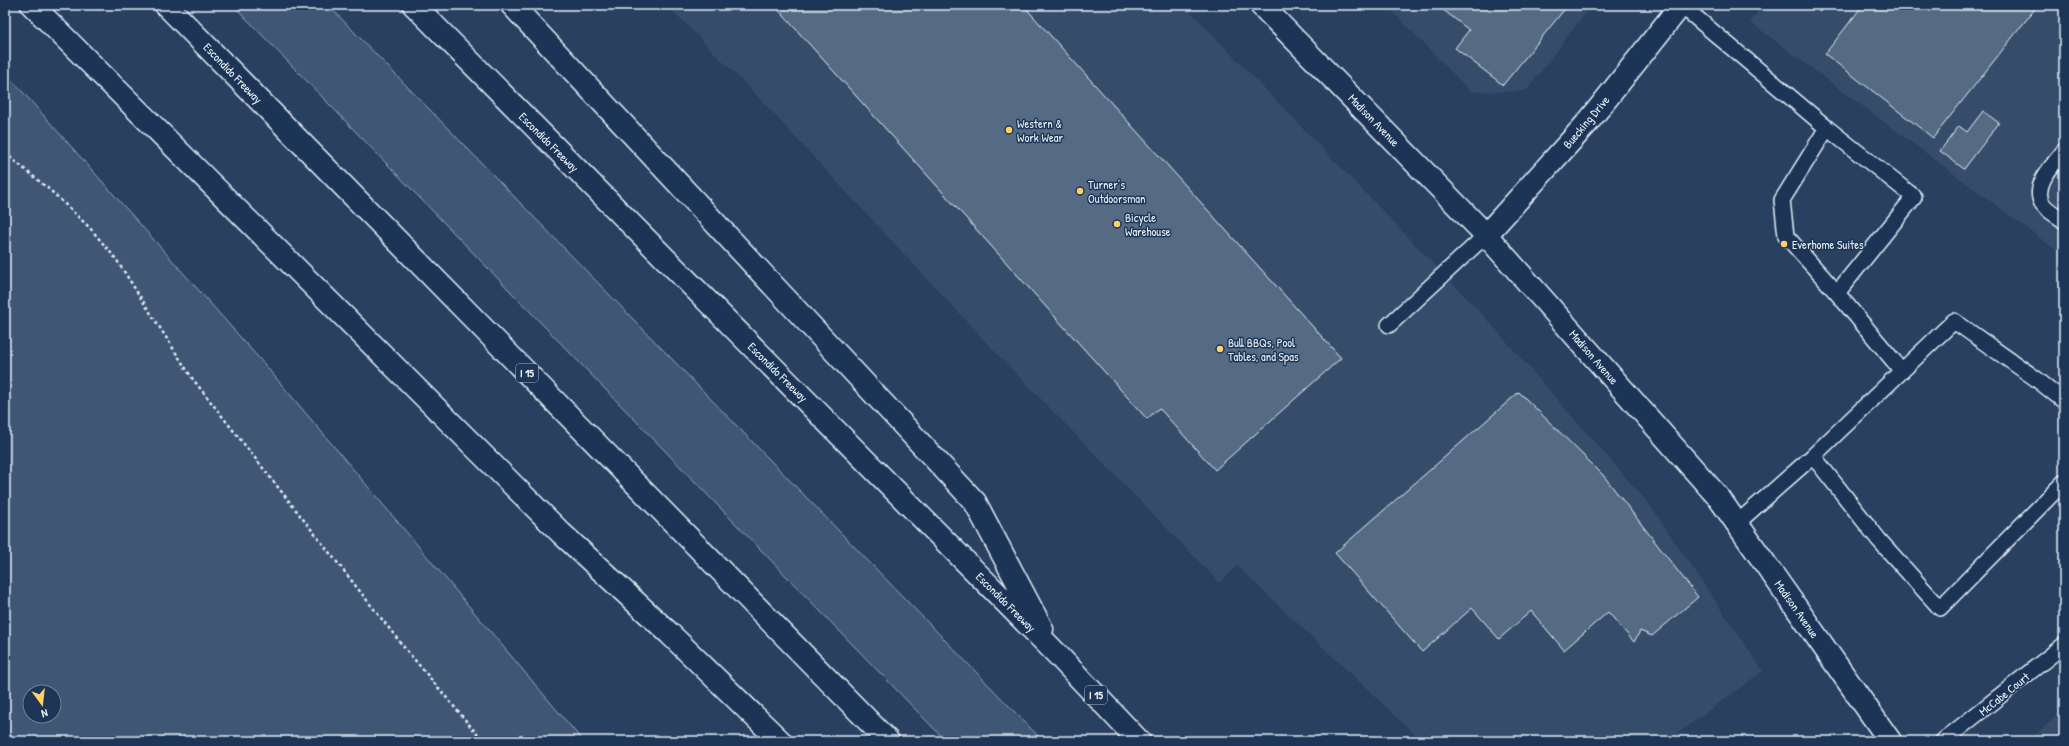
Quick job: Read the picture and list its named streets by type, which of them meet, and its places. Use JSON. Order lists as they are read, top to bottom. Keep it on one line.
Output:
{"streets":{"main road":["Escondido Freeway","Madison Avenue","Buecking Drive","I 15"],"lane":["McCabe Court"]},"crossings":[["Madison Avenue","Buecking Drive"]],"places":["Western & Work Wear","Turner’s Outdoorsman","Bicycle Warehouse","Everhome Suites","Bull BBQs, Pool Tables, and Spas"],"north":"bottom"}
